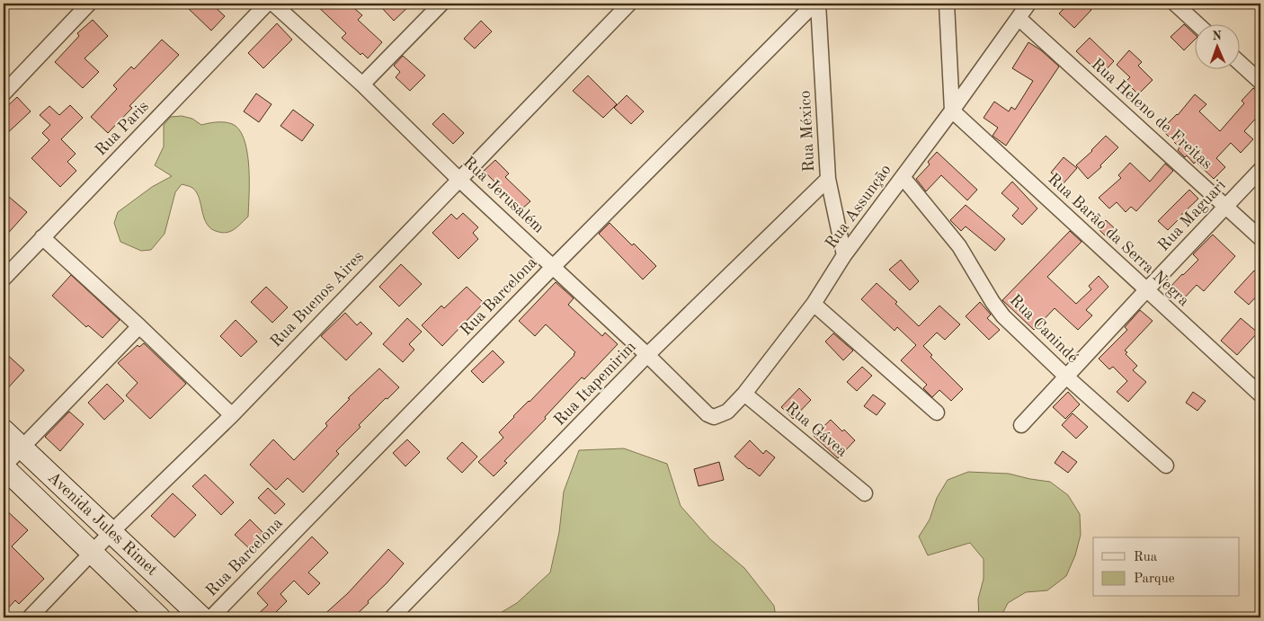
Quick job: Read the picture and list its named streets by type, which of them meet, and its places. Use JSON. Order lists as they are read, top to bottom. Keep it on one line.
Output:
{"streets":{"main road":["Avenida Jules Rimet"],"street":["Rua Heleno de Freitas","Rua Paris","Rua México","Rua Jerusalém","Rua Assunção","Rua Maguari","Rua Barão da Serra Negra","Rua Barcelona","Rua Buenos Aires","Rua Canindé","Rua Itapemirim","Rua Gávea"]},"crossings":[["Rua Heleno de Freitas","Rua Assunção"],["Rua Heleno de Freitas","Rua Maguari"],["Rua México","Rua Assunção"],["Rua México","Rua Barcelona"],["Rua México","Rua Itapemirim"],["Rua Jerusalém","Rua Assunção"],["Rua Jerusalém","Rua Barcelona"],["Rua Jerusalém","Rua Buenos Aires"],["Rua Jerusalém","Rua Itapemirim"],["Rua Assunção","Rua Barão da Serra Negra"],["Rua Assunção","Rua Canindé"],["Rua Assunção","Rua Gávea"],["Rua Maguari","Rua Barão da Serra Negra"],["Rua Maguari","Rua Canindé"],["Rua Buenos Aires","Avenida Jules Rimet"]],"legend":["Rua","Parque"],"north":"top"}
